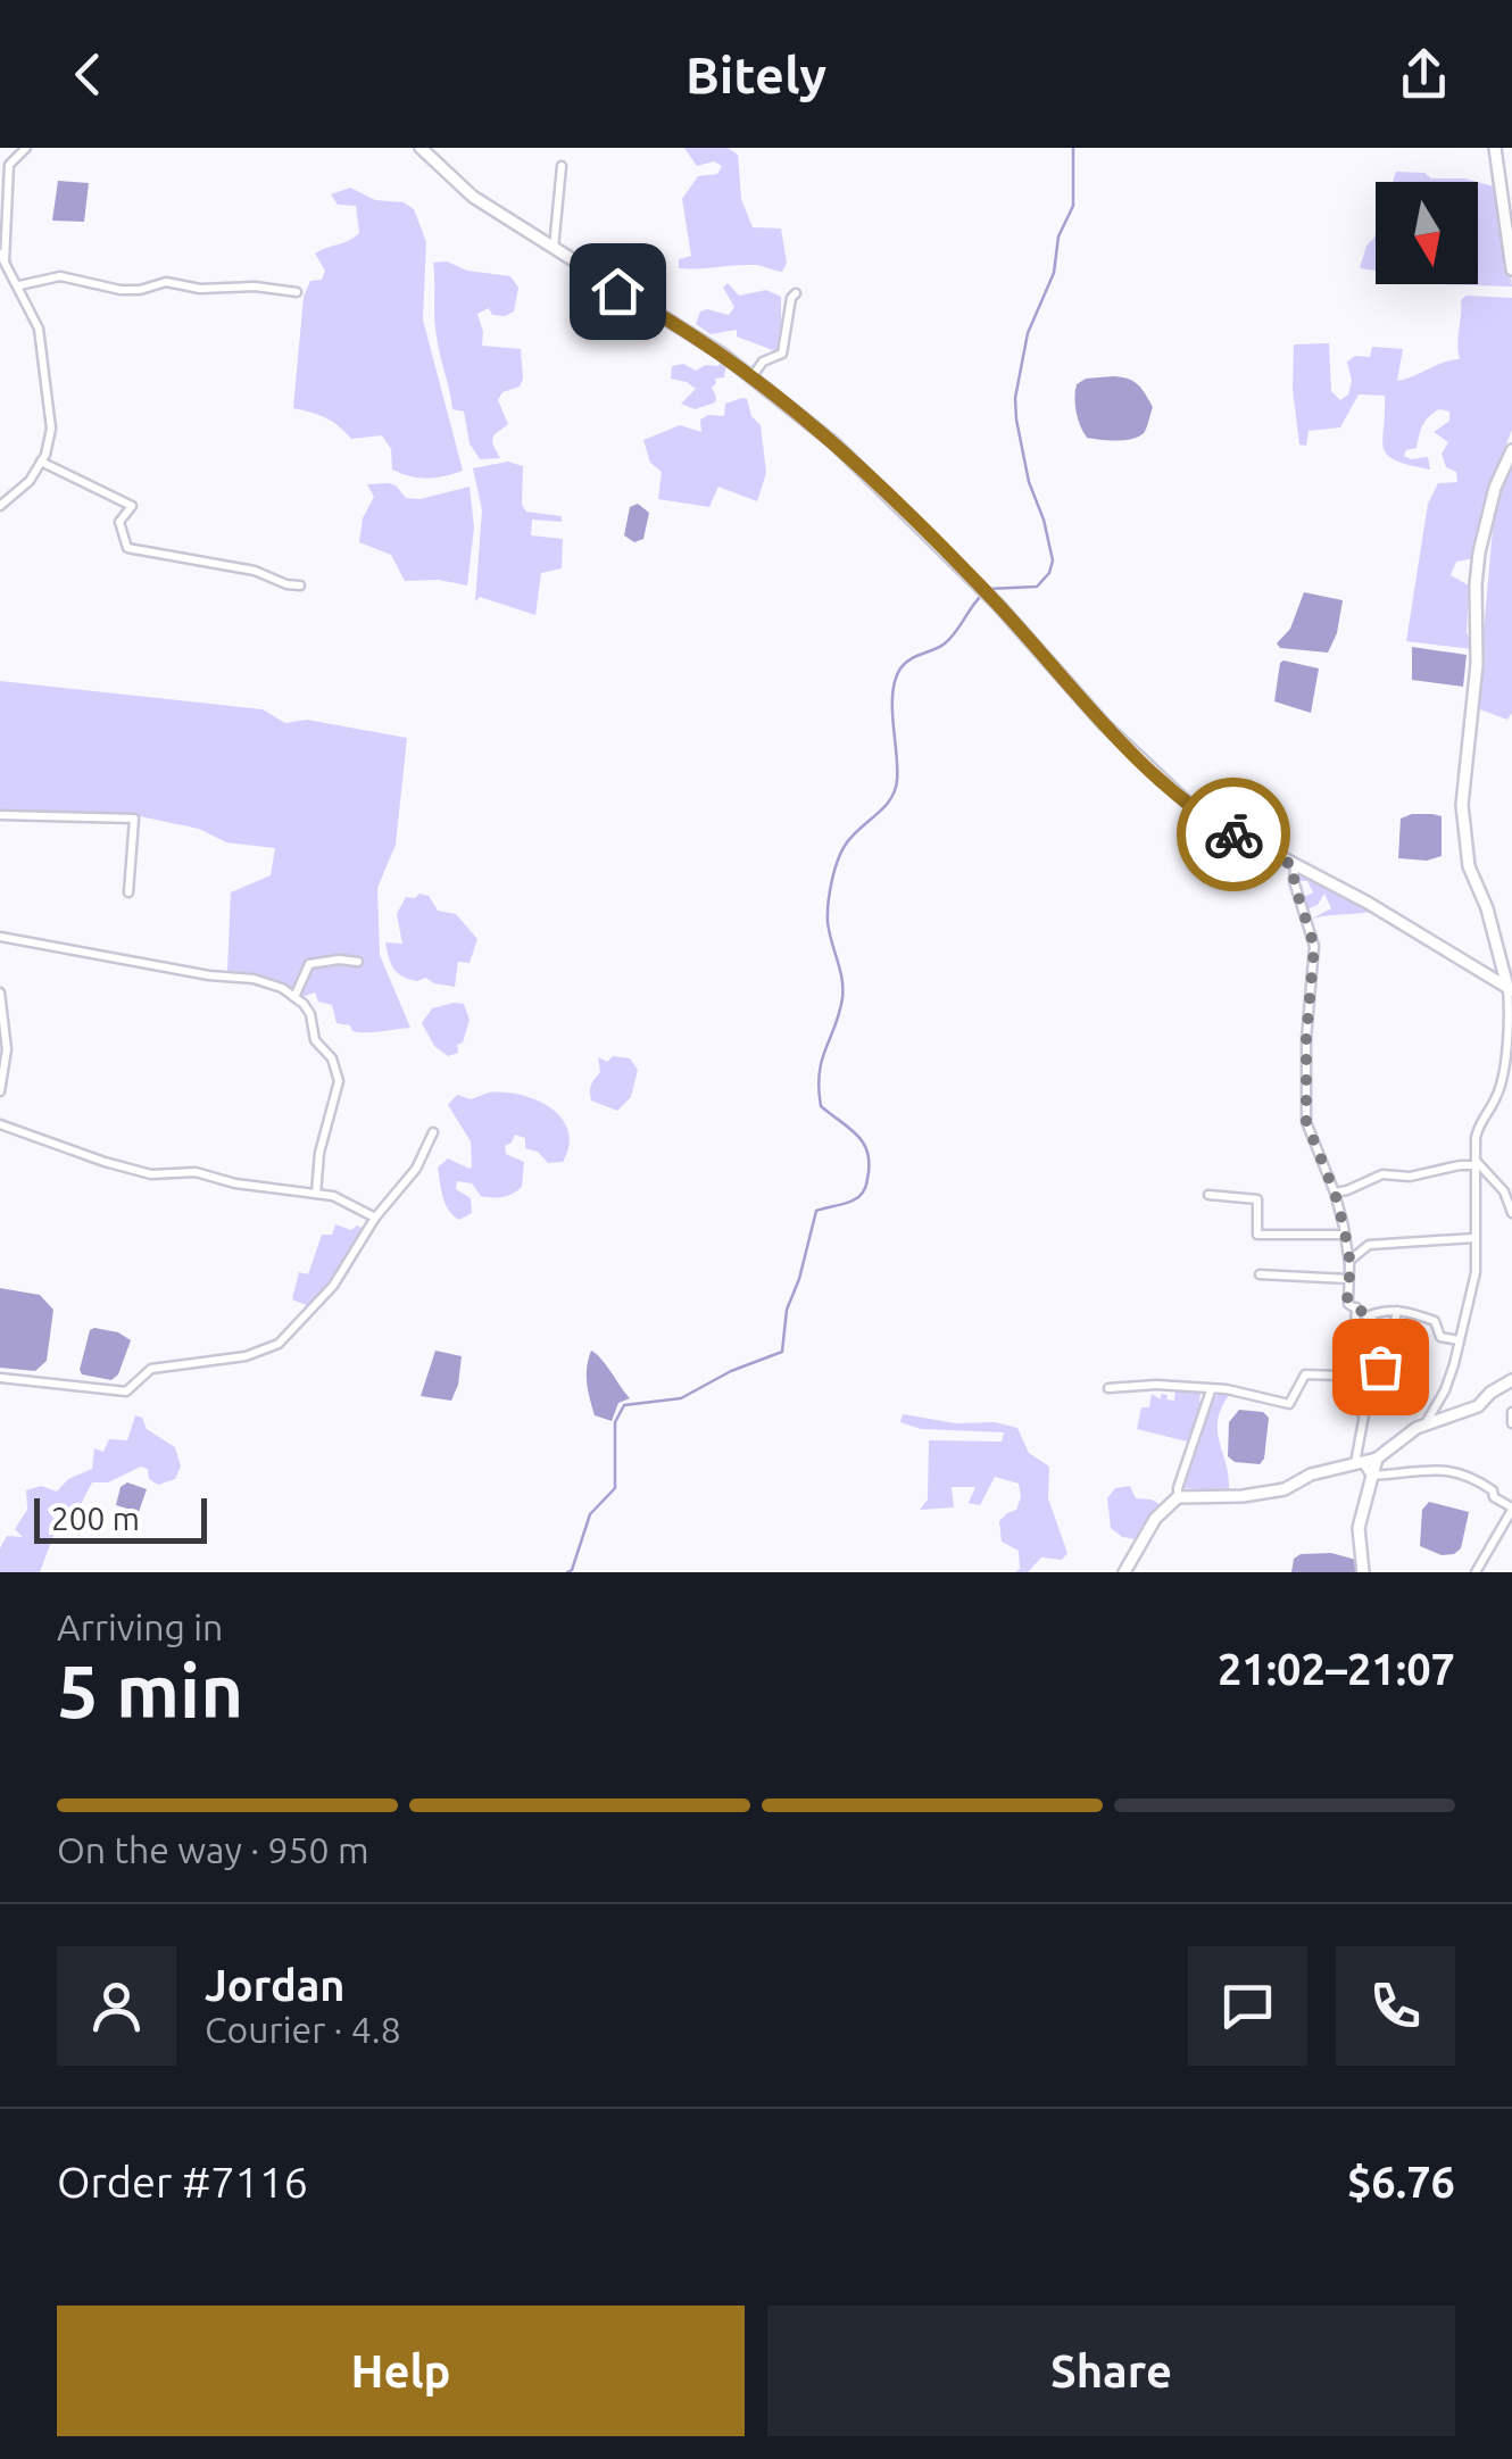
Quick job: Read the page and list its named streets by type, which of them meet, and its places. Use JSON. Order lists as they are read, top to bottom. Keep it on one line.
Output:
{"scale_bar":"200 m","north":"bottom","page":{"header":"Bitely","scale":"200 m","heading":["5 min","Arriving in","21:02–21:07"],"panel":["Jordan","Courier · 4.8","Order #7116","$6.76"],"bar":"On the way · 950 m","buttons":["Help","Share"]}}
